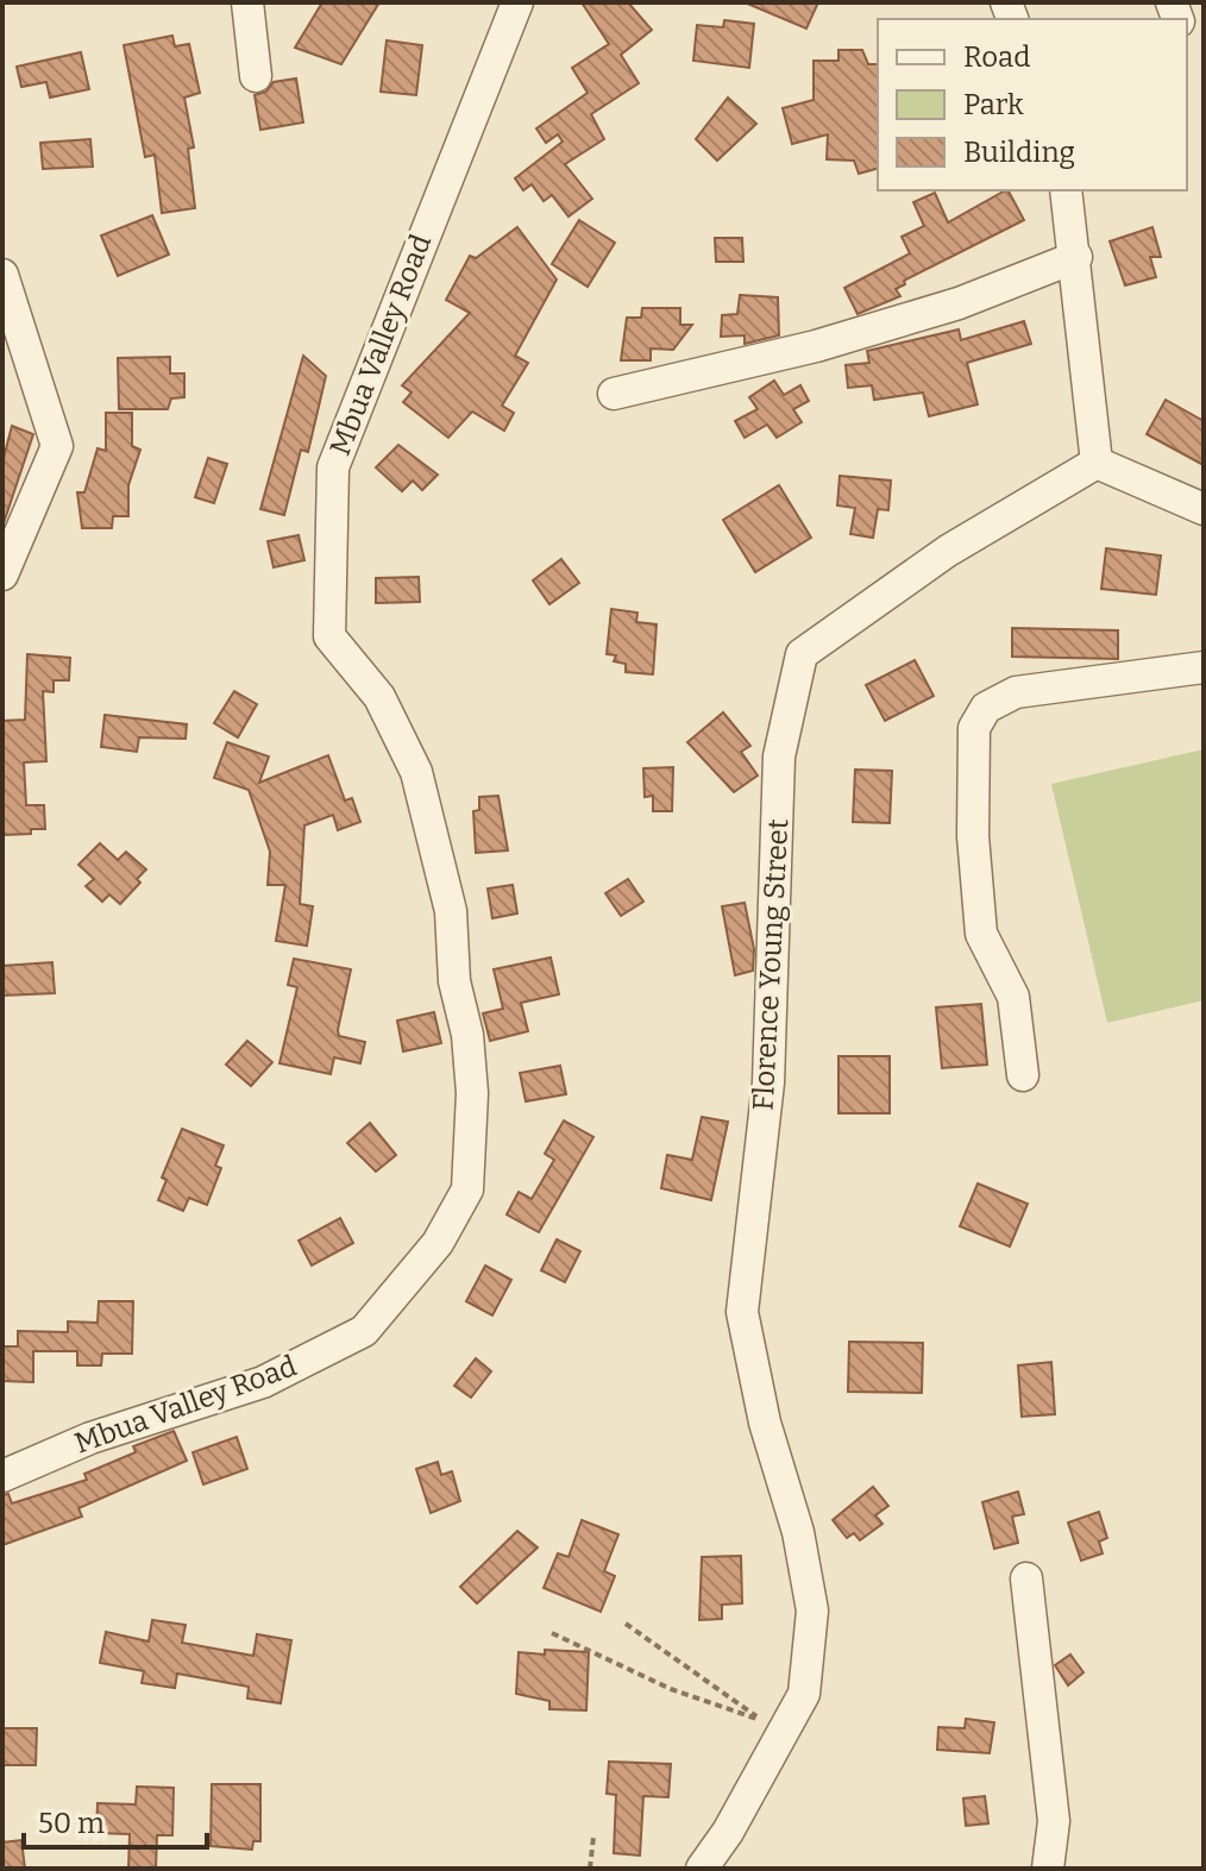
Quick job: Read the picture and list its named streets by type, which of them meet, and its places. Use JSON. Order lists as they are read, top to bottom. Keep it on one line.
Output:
{"streets":{"street":["Mbua Valley Road","Florence Young Street"]},"legend":["Road","Park","Building"],"scale_bar":"50 m"}
